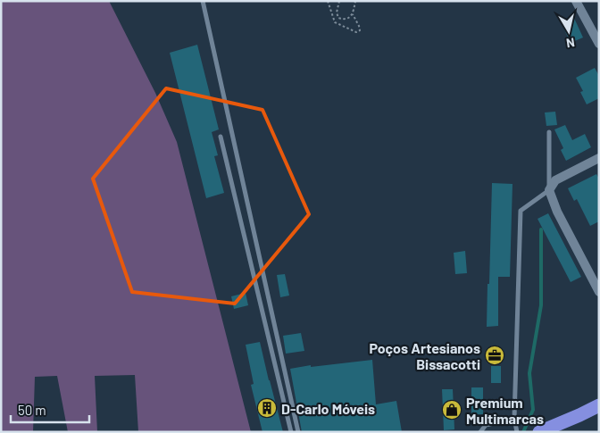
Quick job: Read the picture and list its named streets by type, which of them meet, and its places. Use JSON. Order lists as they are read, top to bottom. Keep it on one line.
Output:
{"places":{"office":["Poços Artesianos Bissacotti"],"building":["D-Carlo Móveis"],"shop":["Premium Multimarcas"]},"scale_bar":"50 m","north":"bottom"}
